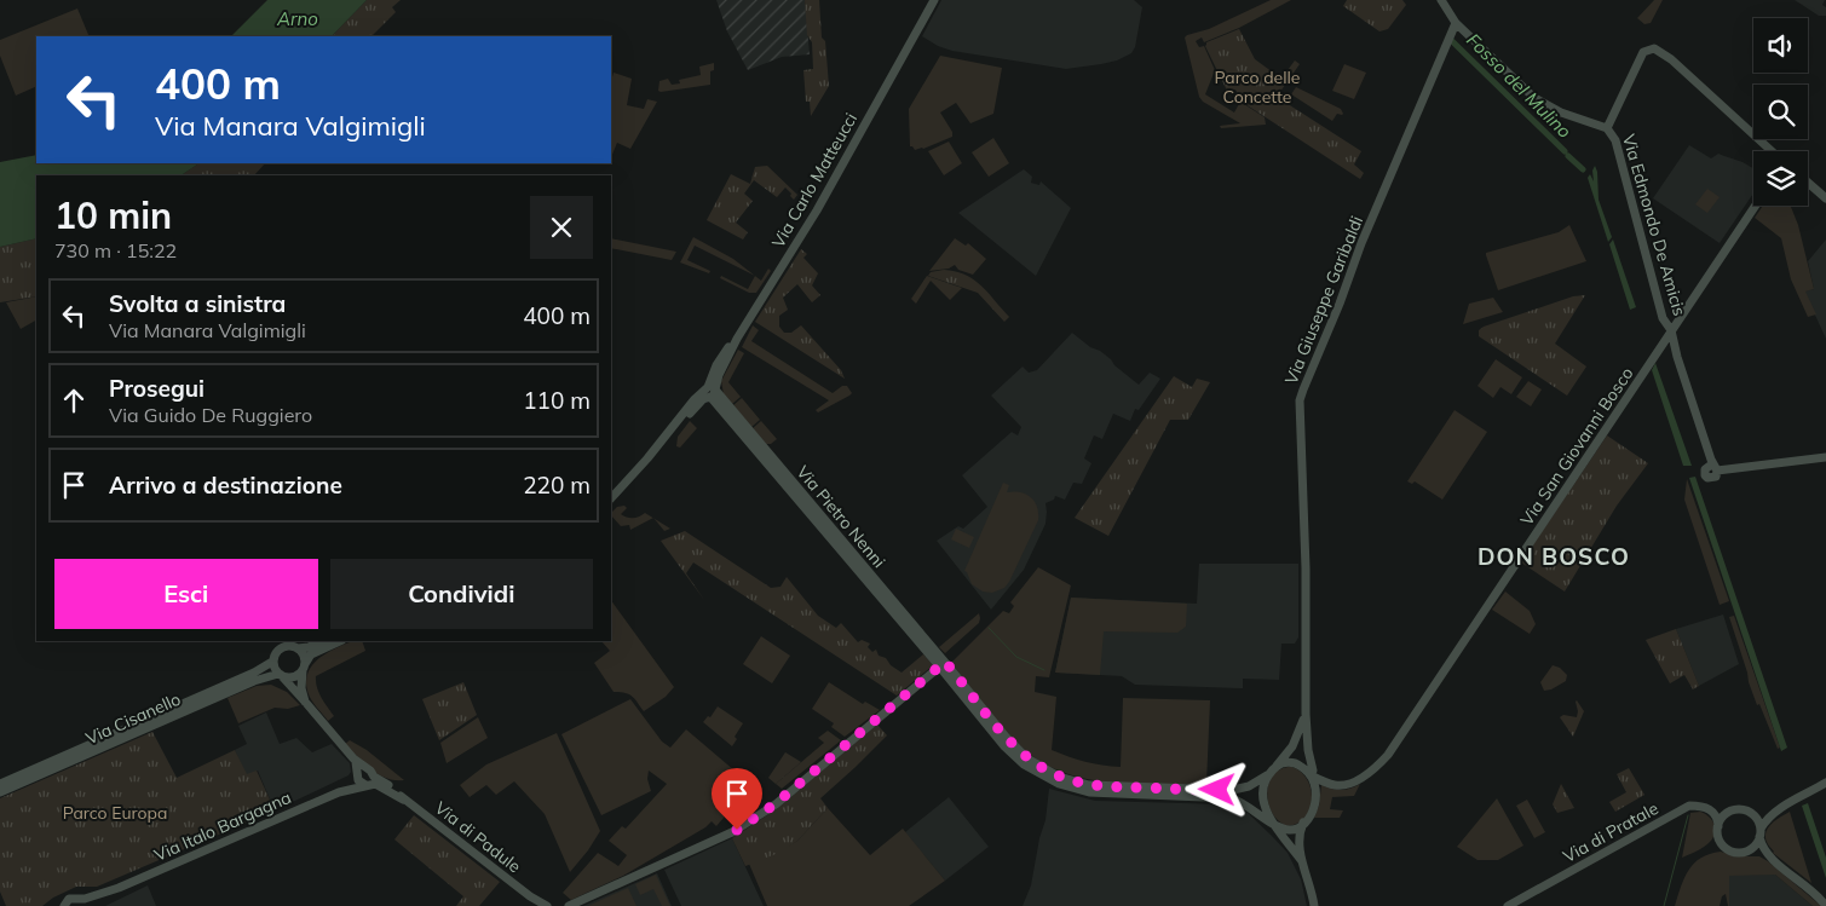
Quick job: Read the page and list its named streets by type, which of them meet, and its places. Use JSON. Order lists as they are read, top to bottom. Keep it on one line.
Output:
{"streets":{"main road":["Via Carlo Matteucci","Via Edmondo De Amicis","Via Giuseppe Garibaldi","Via San Giovanni Bosco","Via Pietro Nenni","Via Cisanello","Via Italo Bargagna","Via di Pratale","Via di Padule"]},"crossings":[["Via Carlo Matteucci","Via Pietro Nenni"],["Via Edmondo De Amicis","Via San Giovanni Bosco"],["Via Giuseppe Garibaldi","Via San Giovanni Bosco"],["Via Italo Bargagna","Via di Padule"]],"districts":["DON BOSCO"],"water":["Arno","Fosso del Mulino"],"parks":["Parco delle Concette","Parco Europa"],"page":{"turn":["400 m","Via Manara Valgimigli"],"heading":["10 min","730 m · 15:22"],"list":[{"name":"Svolta a sinistra","note":"Via Manara Valgimigli","value":"400 m"},{"name":"Prosegui","note":"Via Guido De Ruggiero","value":"110 m"},{"name":"Arrivo a destinazione","value":"220 m"}],"buttons":["Esci","Condividi"]}}
